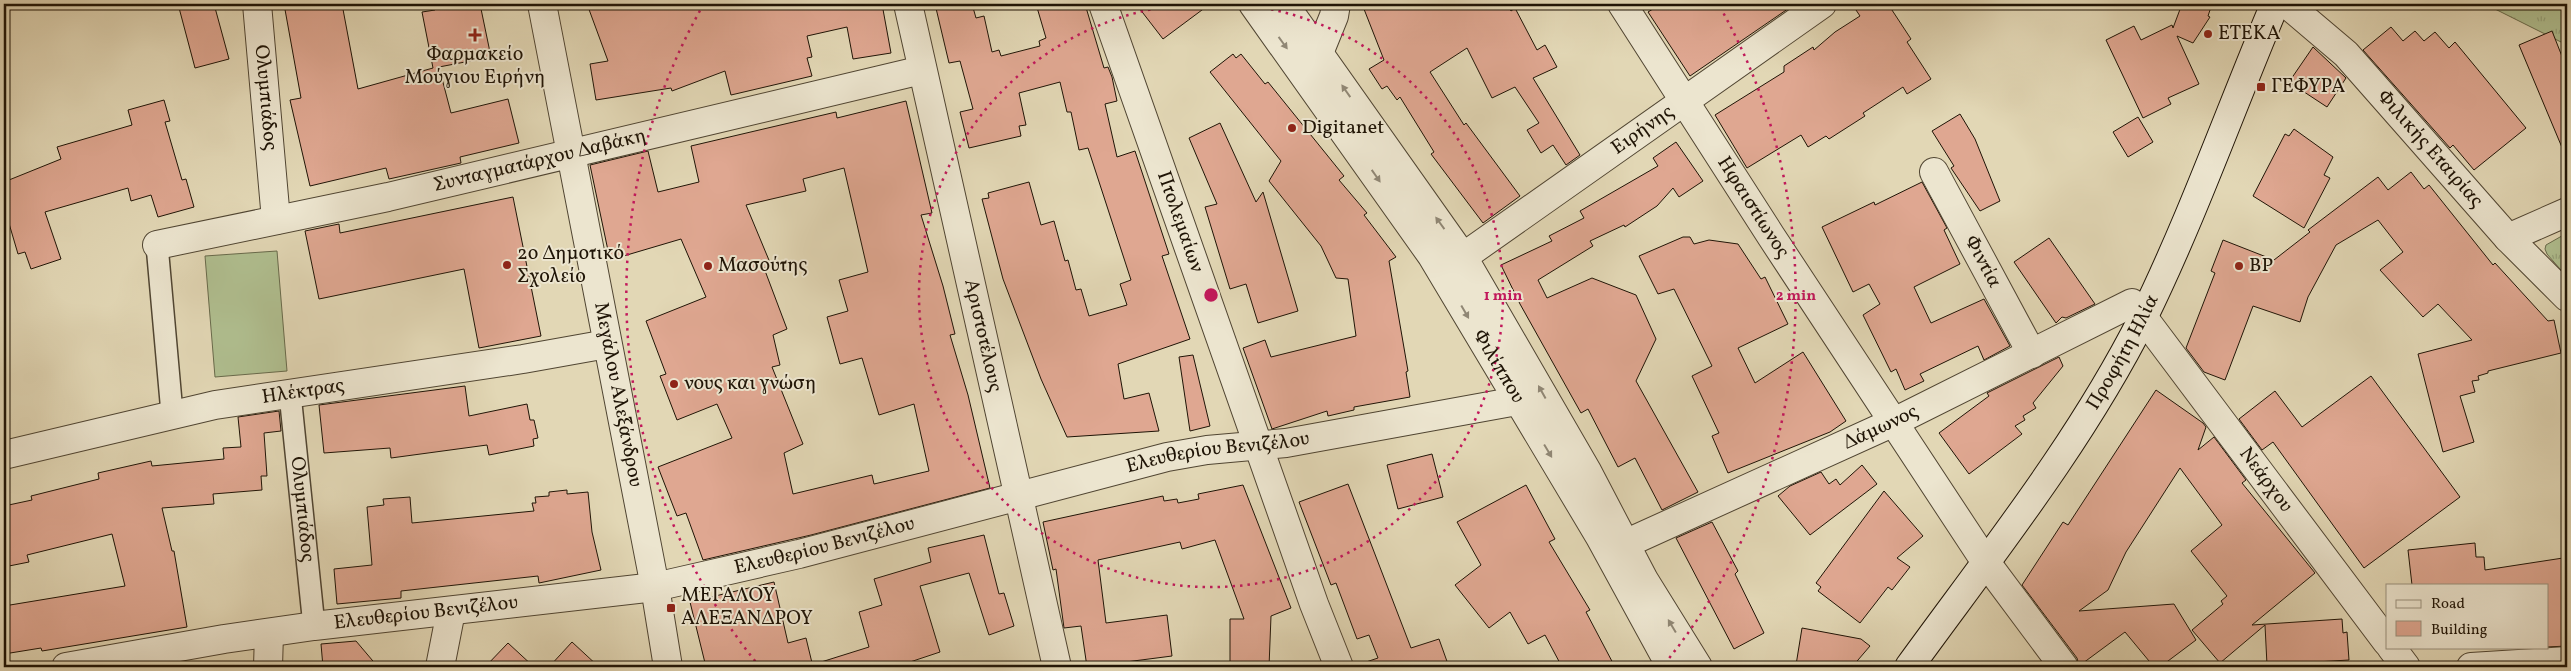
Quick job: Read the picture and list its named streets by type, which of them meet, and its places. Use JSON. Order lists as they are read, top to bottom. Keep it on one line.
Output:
{"streets":{"street":["Ολυμπιάδος","Ειρήνης","Φιλικής Εταιρίας","Συνταγματάρχου Δαβάκη","Ηφαιστίωνος","Πτολεμαίων","Φιντία","Αριστοτέλους","Προφήτη Ηλία","Φιλίππου","Ηλέκτρας","Μεγάλου Αλεξάνδρου","Δάμωνος","Ελευθερίου Βενιζέλου","Νεάρχου"]},"crossings":[["Ολυμπιάδος","Συνταγματάρχου Δαβάκη"],["Ολυμπιάδος","Ηλέκτρας"],["Ολυμπιάδος","Ελευθερίου Βενιζέλου"],["Ειρήνης","Ηφαιστίωνος"],["Ειρήνης","Φιλίππου"],["Συνταγματάρχου Δαβάκη","Αριστοτέλους"],["Συνταγματάρχου Δαβάκη","Μεγάλου Αλεξάνδρου"],["Ηφαιστίωνος","Προφήτη Ηλία"],["Ηφαιστίωνος","Δάμωνος"],["Πτολεμαίων","Ελευθερίου Βενιζέλου"],["Φιντία","Δάμωνος"],["Αριστοτέλους","Ελευθερίου Βενιζέλου"],["Προφήτη Ηλία","Δάμωνος"],["Προφήτη Ηλία","Νεάρχου"],["Φιλίππου","Δάμωνος"],["Φιλίππου","Ελευθερίου Βενιζέλου"],["Ηλέκτρας","Μεγάλου Αλεξάνδρου"],["Μεγάλου Αλεξάνδρου","Ελευθερίου Βενιζέλου"],["Δάμωνος","Νεάρχου"]],"places":{"other":["ΕΤΕΚΑ","Digitanet","2ο Δημοτικό Σχολείο","Μασούτης","BP","νους και γνώση"],"health":["Φαρμακείο Μούγιου Ειρήνη"],"transit":["ΓΕΦΥΡΑ","ΜΕΓΑΛΟΥ ΑΛΕΞΑΝΔΡΟΥ"]},"legend":["Road","Building"],"rings":["1 min","2 min"]}
